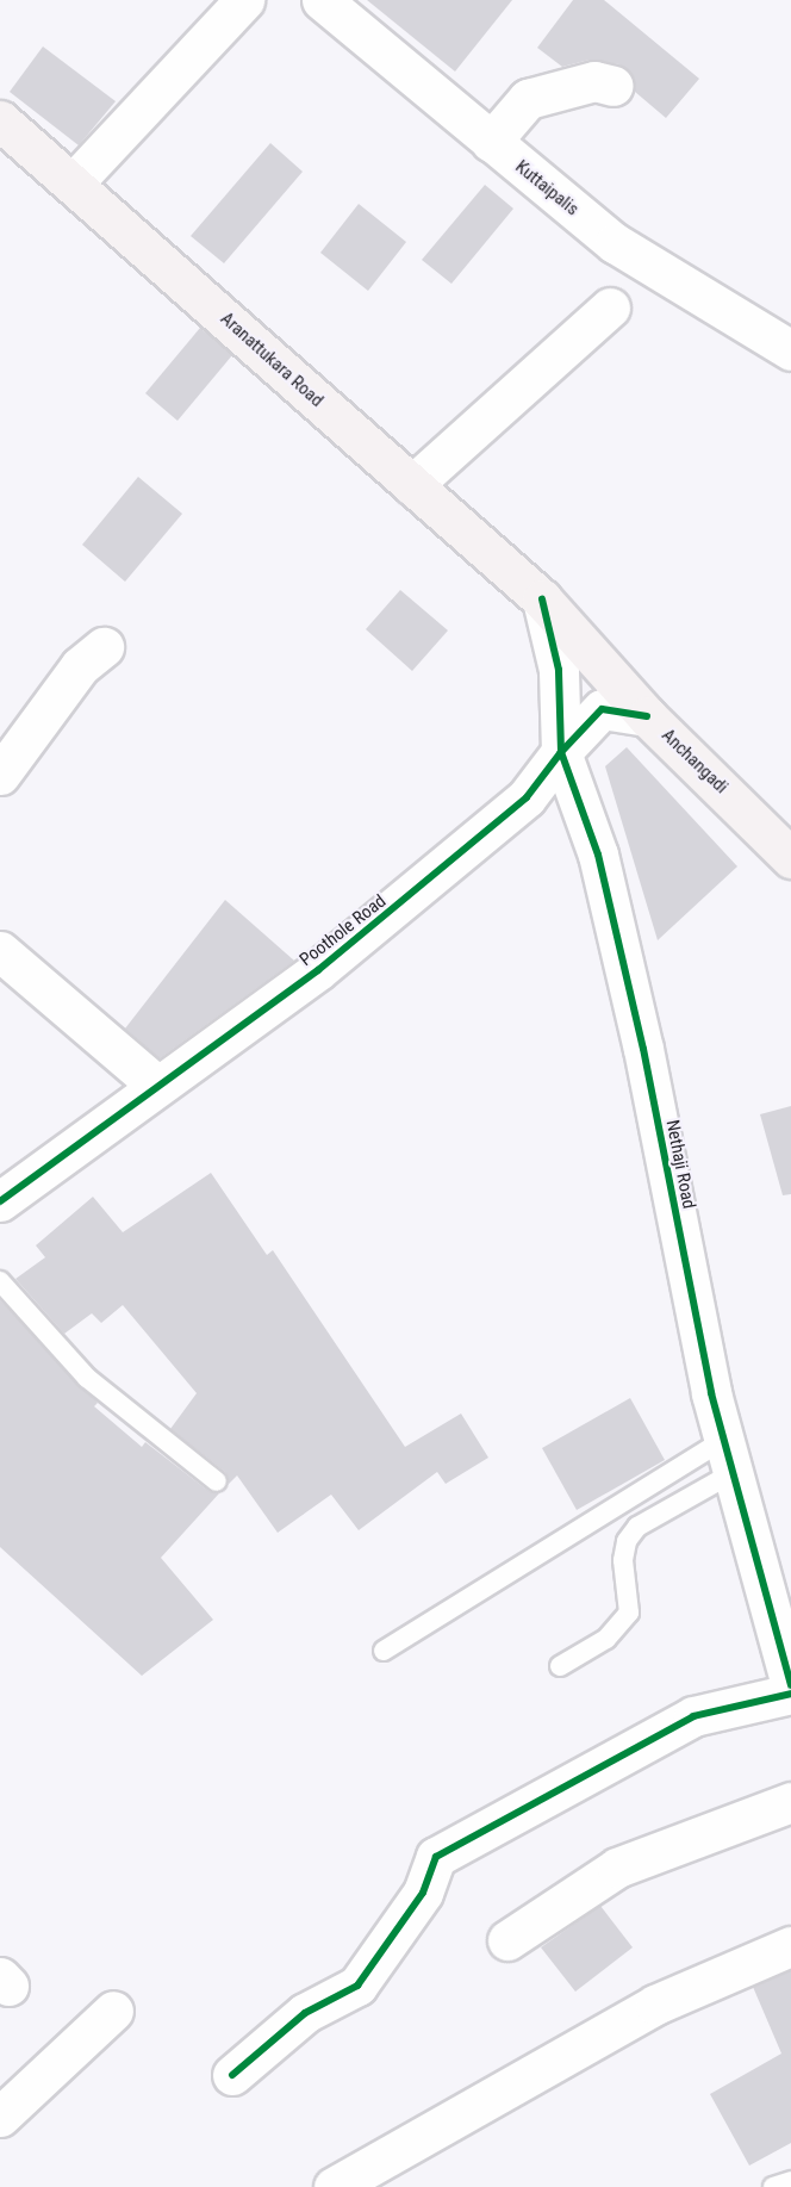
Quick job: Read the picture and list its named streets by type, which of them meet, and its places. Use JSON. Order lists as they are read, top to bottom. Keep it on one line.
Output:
{"streets":{"main road":["Aranattukara Road","Anchangadi"],"street":["Kuttaipalis","Poothole Road","Nethaji Road"]},"crossings":[["Aranattukara Road","Anchangadi"],["Poothole Road","Nethaji Road"]]}
